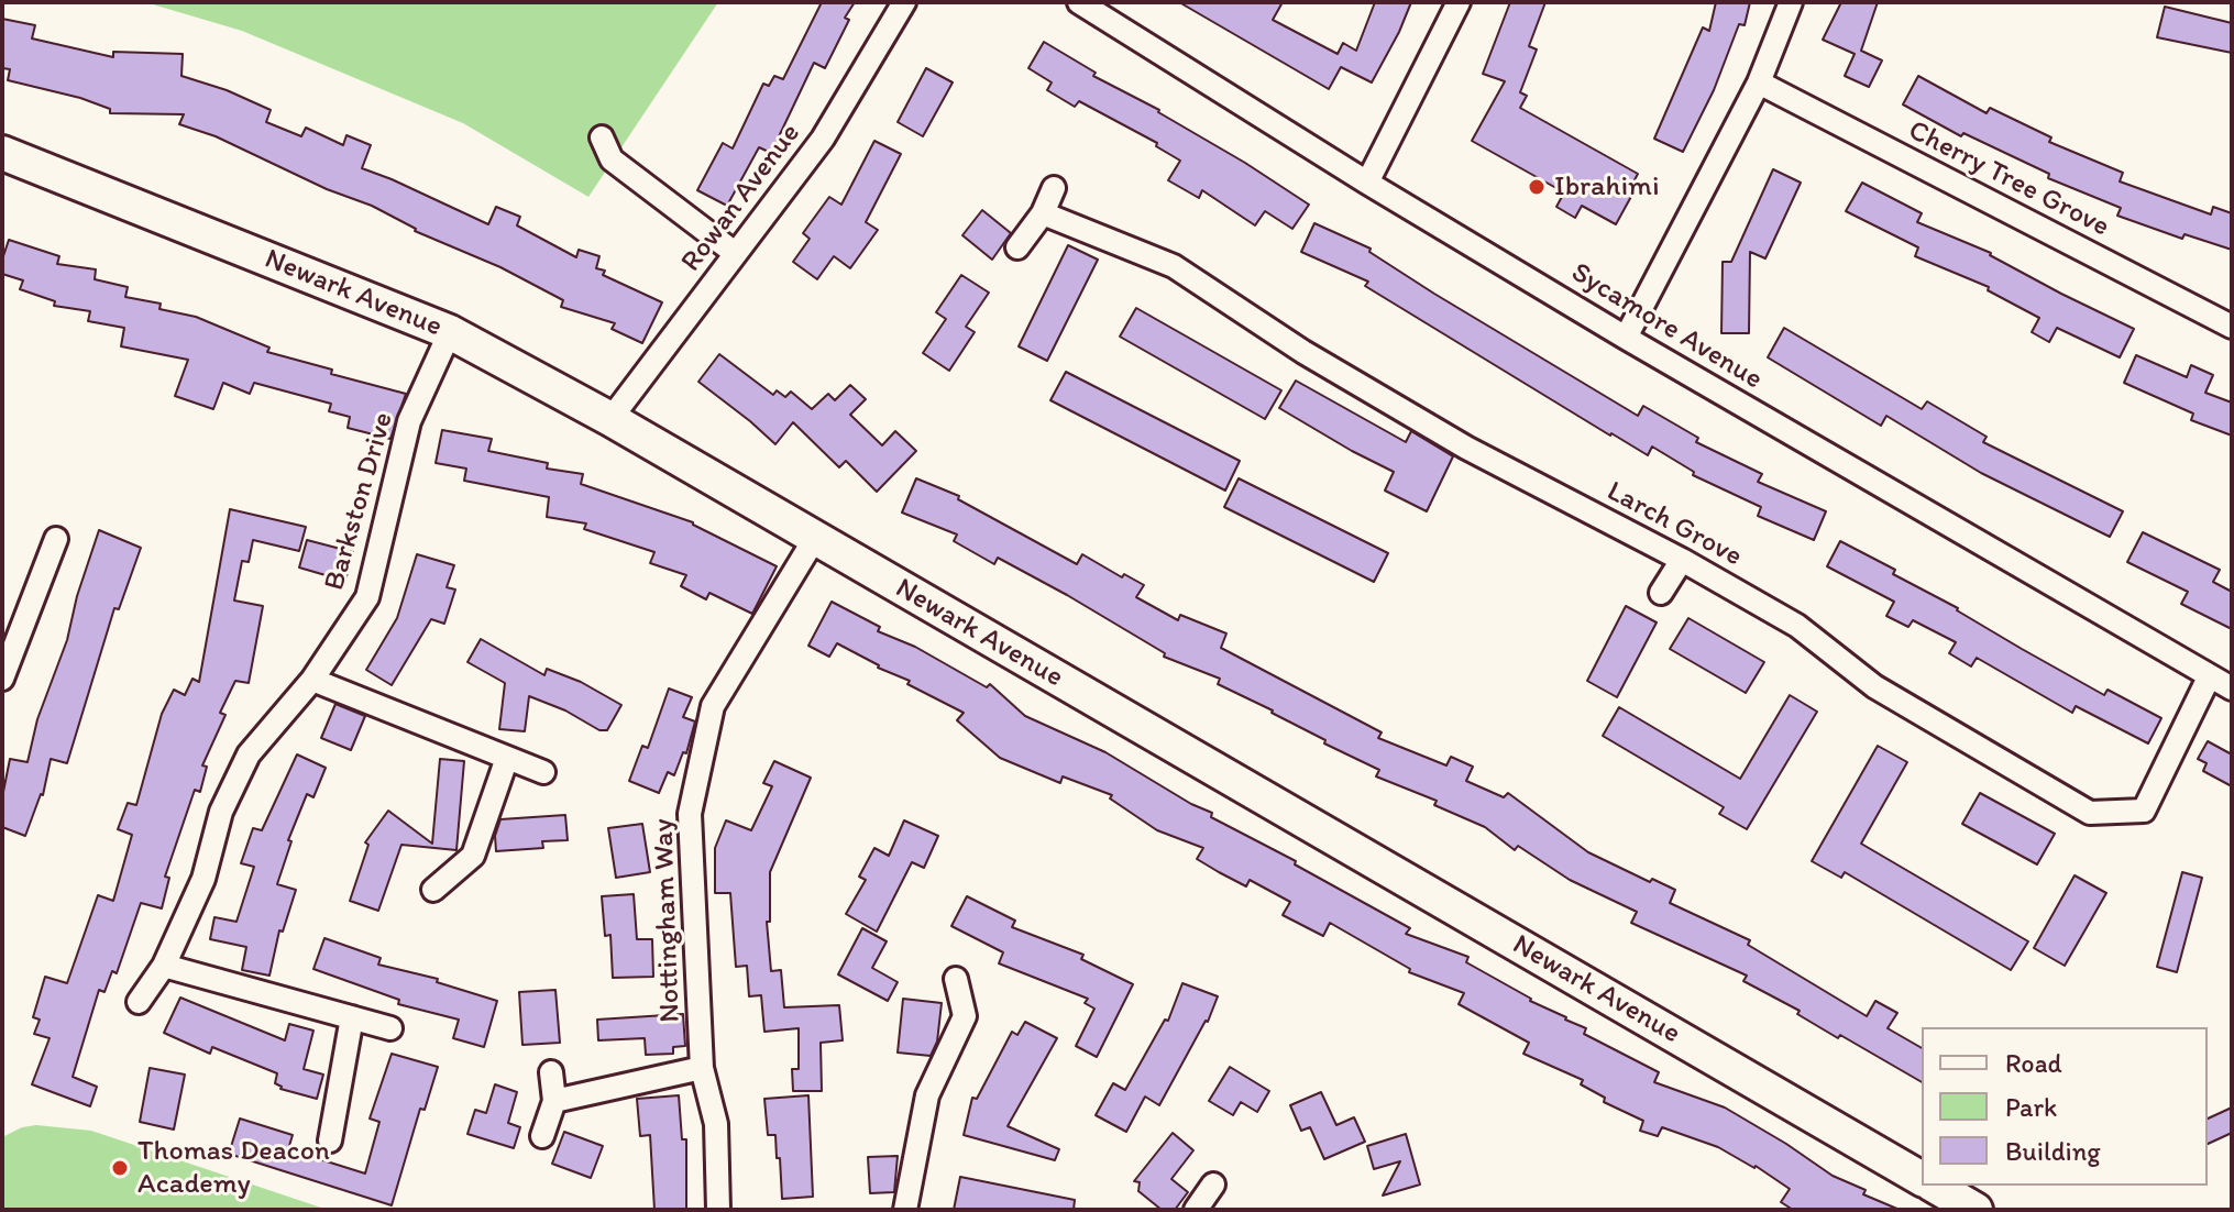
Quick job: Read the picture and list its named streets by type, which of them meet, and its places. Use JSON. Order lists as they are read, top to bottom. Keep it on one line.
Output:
{"streets":{"street":["Cherry Tree Grove","Rowan Avenue","Newark Avenue","Sycamore Avenue","Barkston Drive","Larch Grove","Nottingham Way"]},"crossings":[["Rowan Avenue","Newark Avenue"],["Newark Avenue","Barkston Drive"],["Newark Avenue","Nottingham Way"],["Sycamore Avenue","Larch Grove"]],"places":["Ibrahimi","Thomas Deacon Academy"],"legend":["Road","Park","Building"]}
